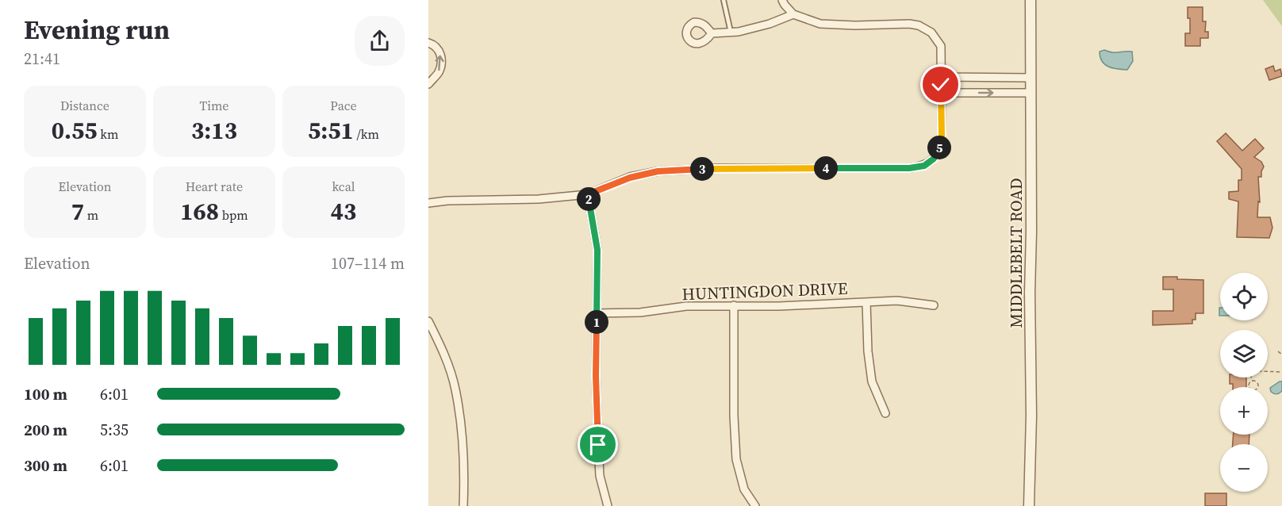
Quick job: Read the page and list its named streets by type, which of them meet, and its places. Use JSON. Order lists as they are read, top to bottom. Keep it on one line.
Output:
{"streets":{"street":["MIDDLEBELT ROAD","HUNTINGDON DRIVE"]},"page":{"heading":["Evening run","21:41"],"stats":[["Distance","0.55 km"],["Time","3:13"],["Pace","5:51 /km"],["Elevation","7 m"],["Heart rate","168 bpm"],["kcal","43"]],"pins":["5","4","3","2","1"],"chart":["Elevation","107–114 m"],"map_buttons":["+","−"],"list":[{"name":"100 m","note":"6:01"},{"name":"200 m","note":"5:35"},{"name":"300 m","note":"6:01"}]}}
